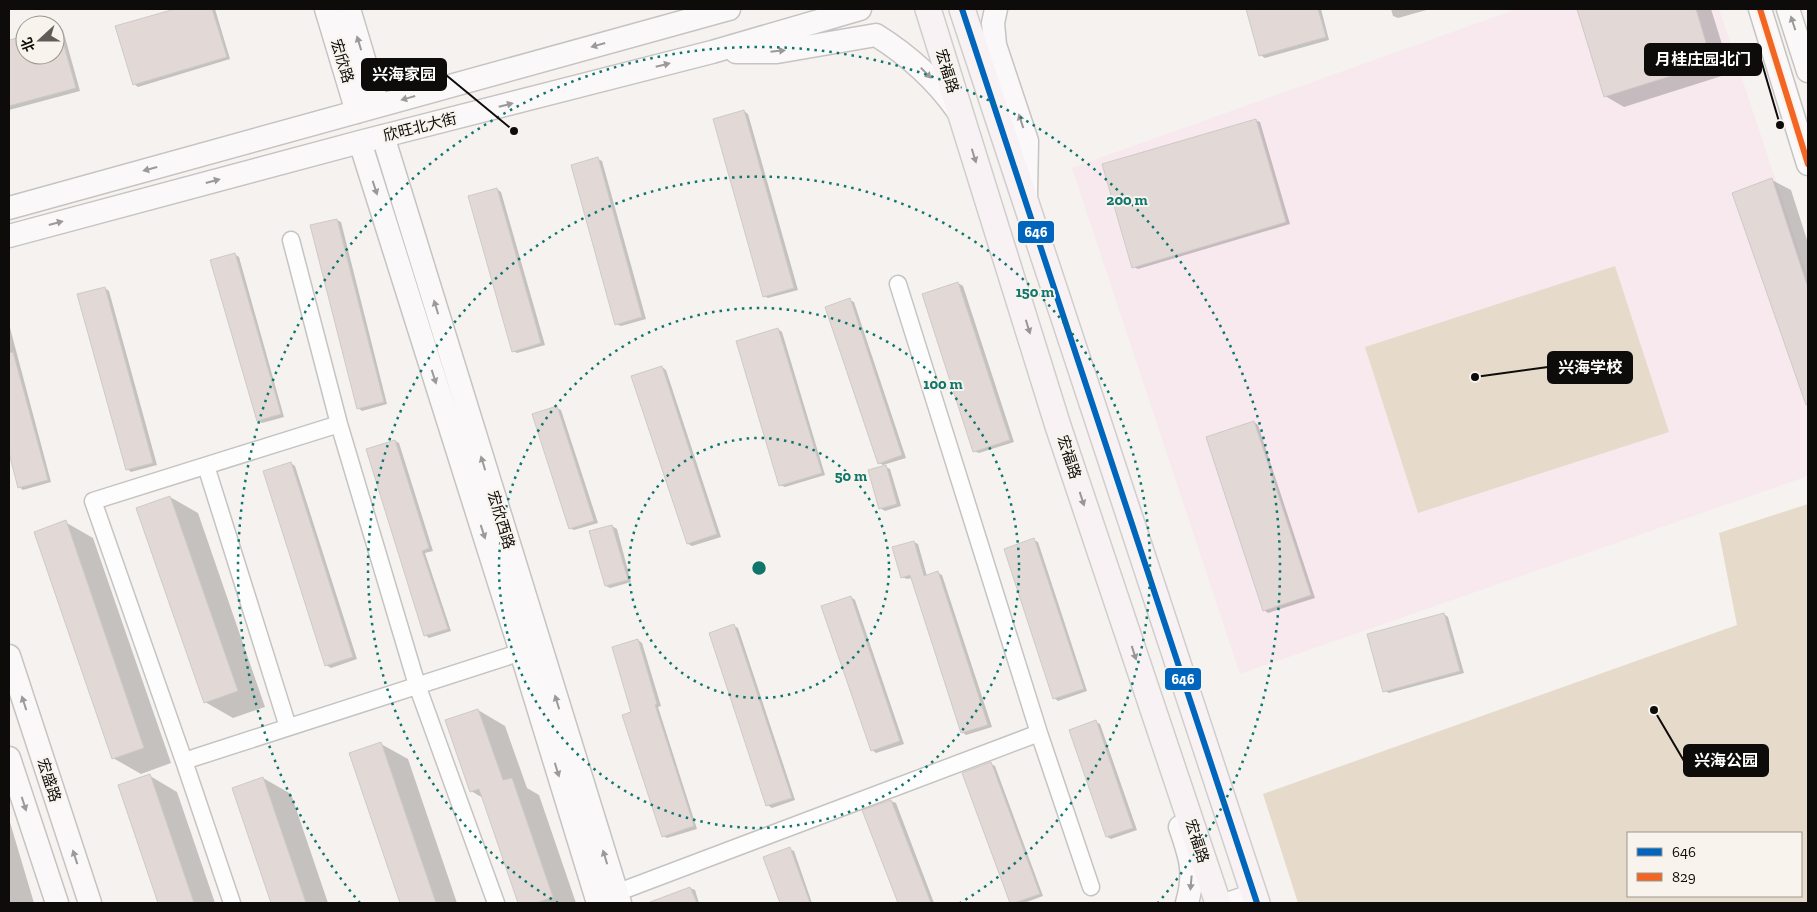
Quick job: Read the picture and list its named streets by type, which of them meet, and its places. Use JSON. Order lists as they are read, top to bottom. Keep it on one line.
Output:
{"streets":{"main road":["宏福路"],"street":["宏欣路","欣旺北大街","宏欣西路","宏盛路"]},"crossings":[["宏欣路","欣旺北大街"],["欣旺北大街","宏欣西路"]],"places":["月桂庄园北门","兴海家园","兴海学校","兴海公园"],"lines":["transit line 646","transit line 829"],"legend":["646","829"],"north":"left","rings":["200 m","150 m","100 m","50 m"]}
